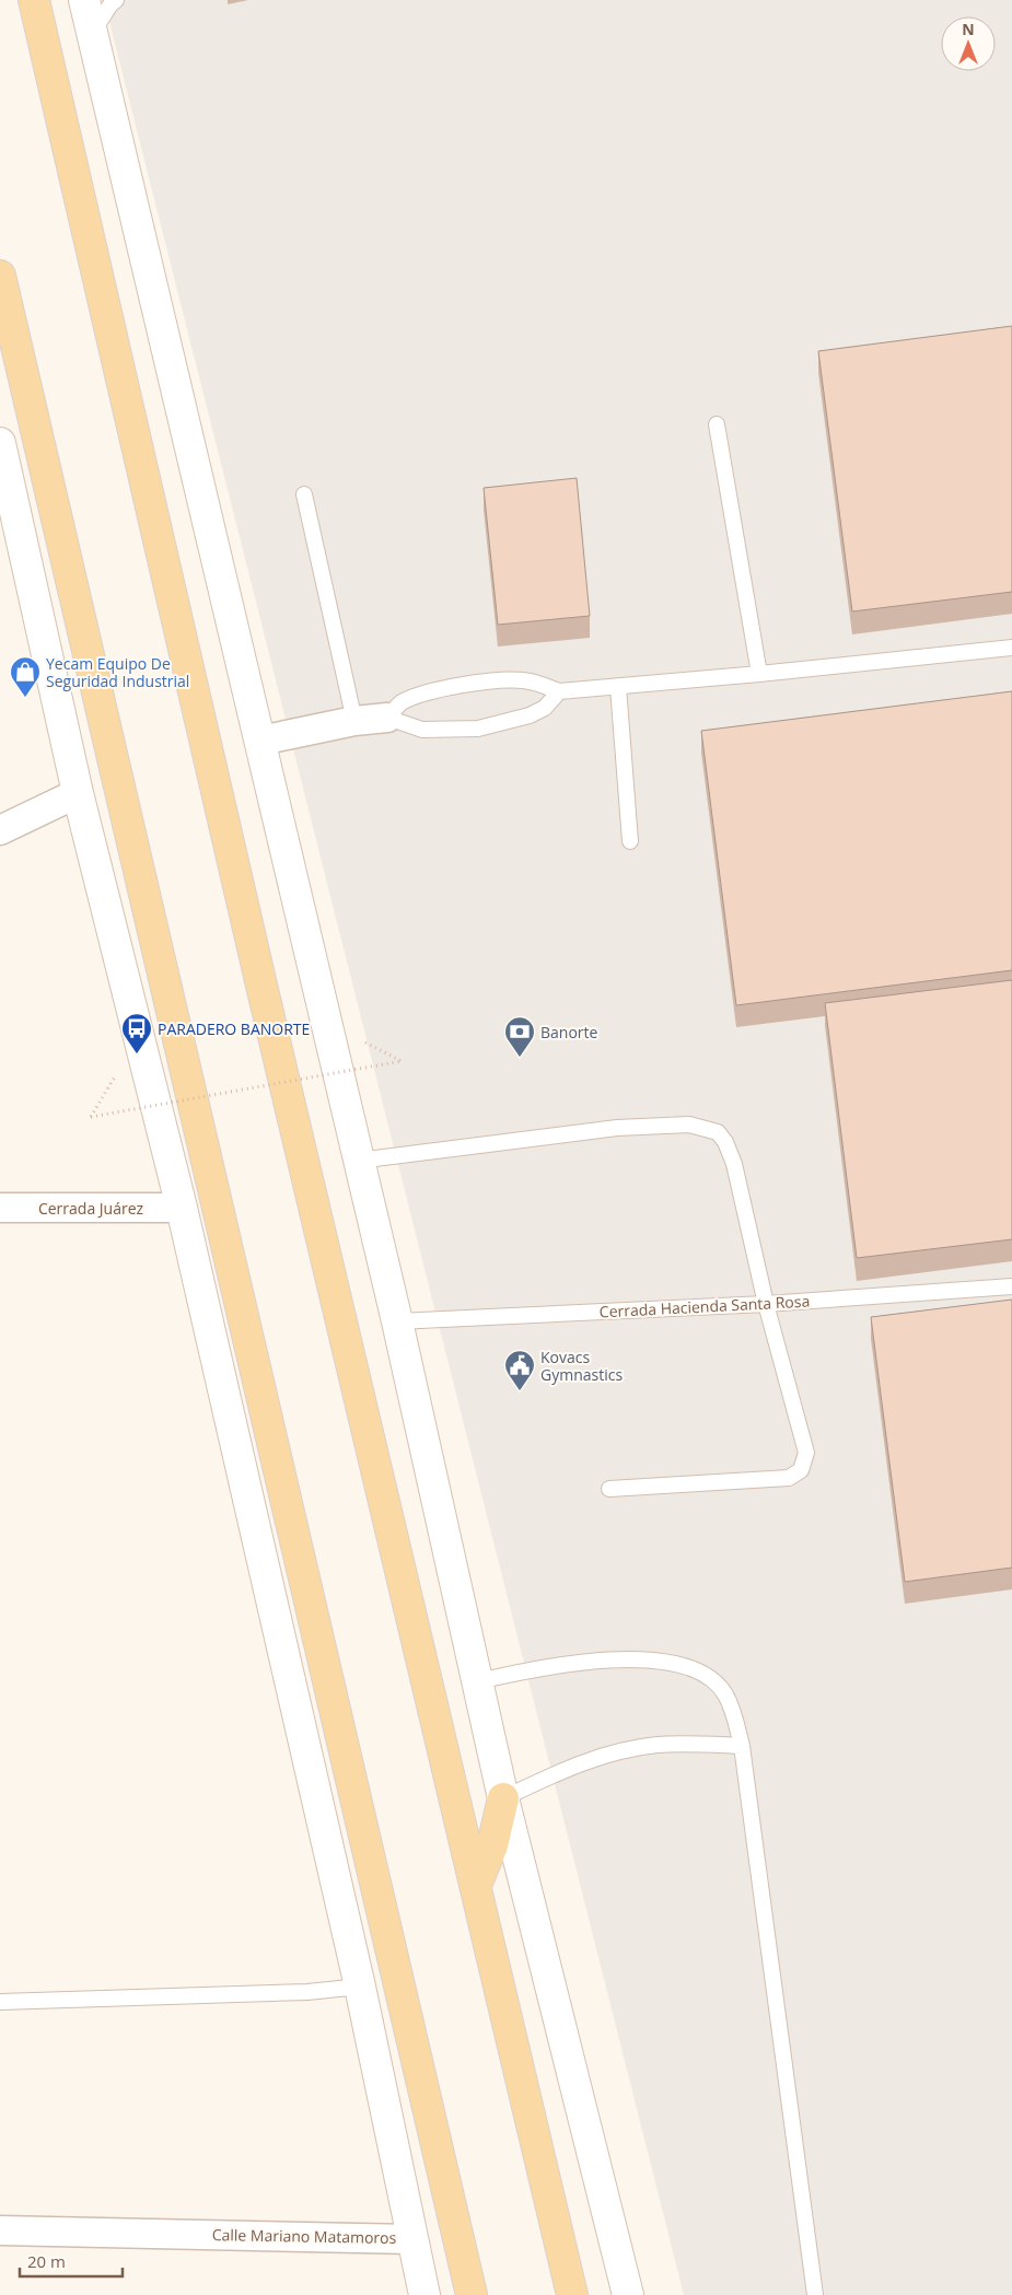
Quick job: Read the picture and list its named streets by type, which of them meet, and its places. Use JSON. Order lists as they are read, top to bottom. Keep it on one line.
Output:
{"streets":{"street":["Cerrada Juárez","Calle Mariano Matamoros"],"lane":["Cerrada Hacienda Santa Rosa"]},"places":{"shop":["Yecam Equipo De Seguridad Industrial"],"bus stop":["PARADERO BANORTE"],"bank":["Banorte"],"public building":["Kovacs Gymnastics"]},"scale_bar":"20 m","north":"top"}
